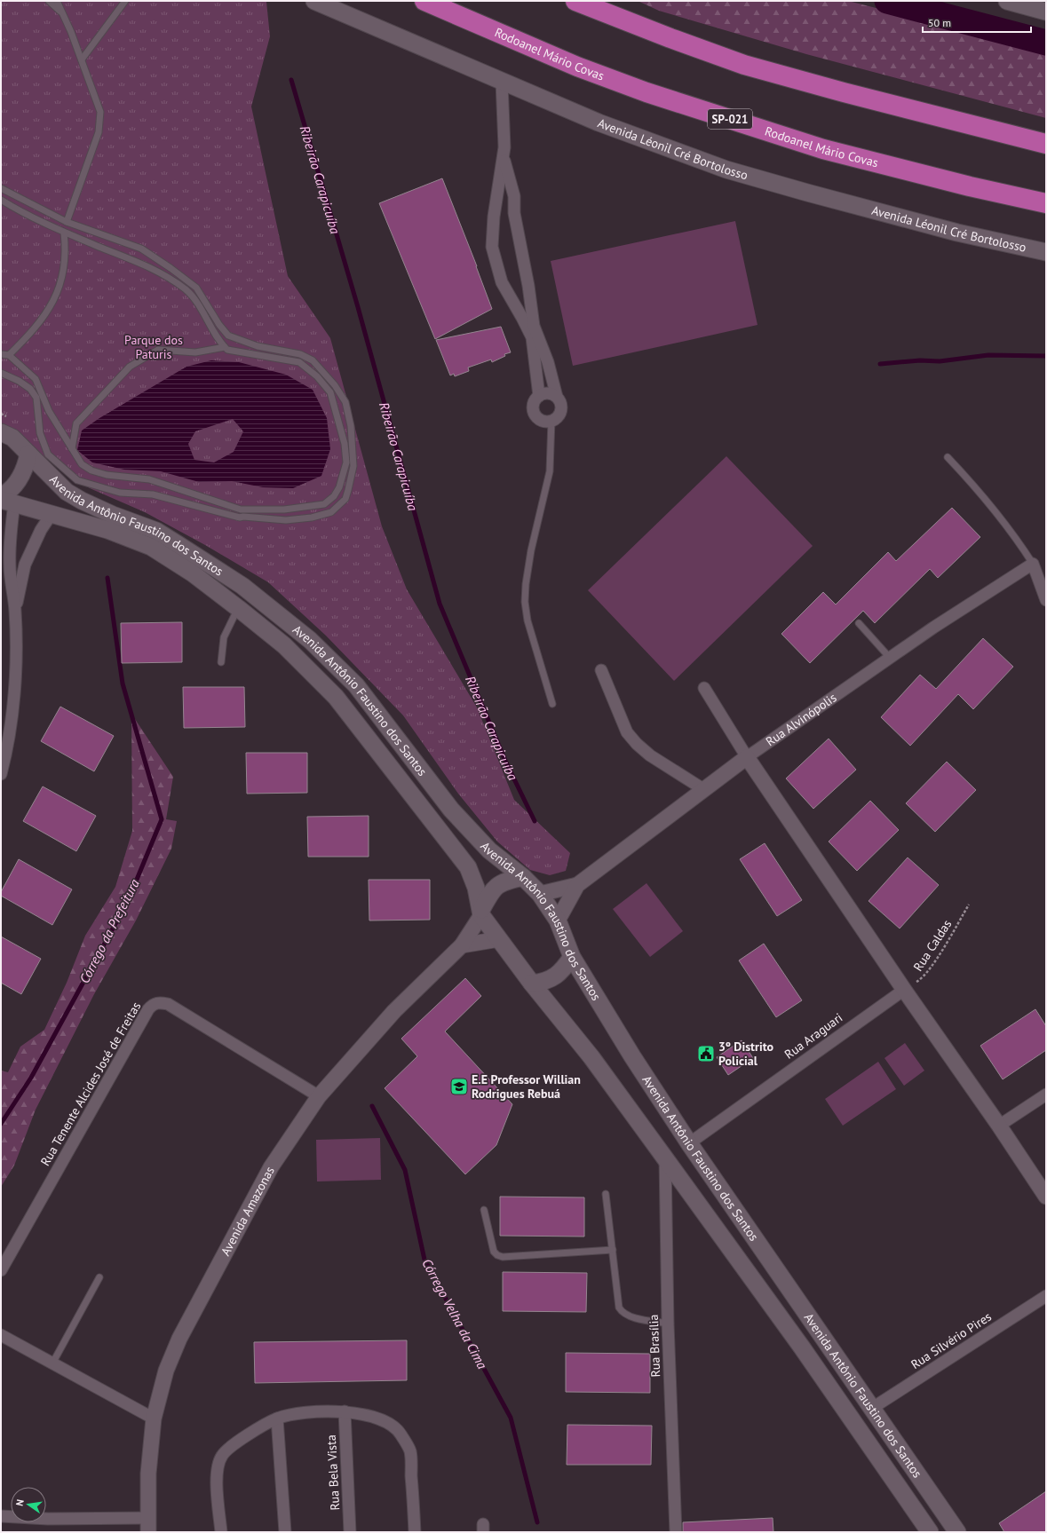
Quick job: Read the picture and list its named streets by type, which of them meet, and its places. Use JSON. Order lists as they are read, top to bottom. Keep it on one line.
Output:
{"streets":{"highway":["Rodoanel Mário Covas","SP-021"],"main road":["Avenida Léonil Cré Bortolosso","Avenida Antônio Faustino dos Santos"],"street":["Rua Alvinópolis","Rua Araguari","Rua Tenente Alcides José de Freitas","Avenida Amazonas","Rua Silvério Pires","Rua Brasília","Rua Bela Vista"],"path":["Rua Caldas"]},"crossings":[["Avenida Antônio Faustino dos Santos","Rua Alvinópolis"],["Avenida Antônio Faustino dos Santos","Rua Araguari"],["Avenida Antônio Faustino dos Santos","Avenida Amazonas"],["Avenida Antônio Faustino dos Santos","Rua Silvério Pires"],["Avenida Antônio Faustino dos Santos","Rua Brasília"],["Rua Caldas","Rua Araguari"],["Rua Tenente Alcides José de Freitas","Avenida Amazonas"]],"water":["Ribeirão Carapicuíba","Córrego da Prefeitura","Córrego Velha da Cima"],"parks":["Parque dos Paturis"],"places":{"public building":["3º Distrito Policial"],"school or university":["E.E Professor Willian Rodrigues Rebuá"]},"scale_bar":"50 m","north":"left"}
